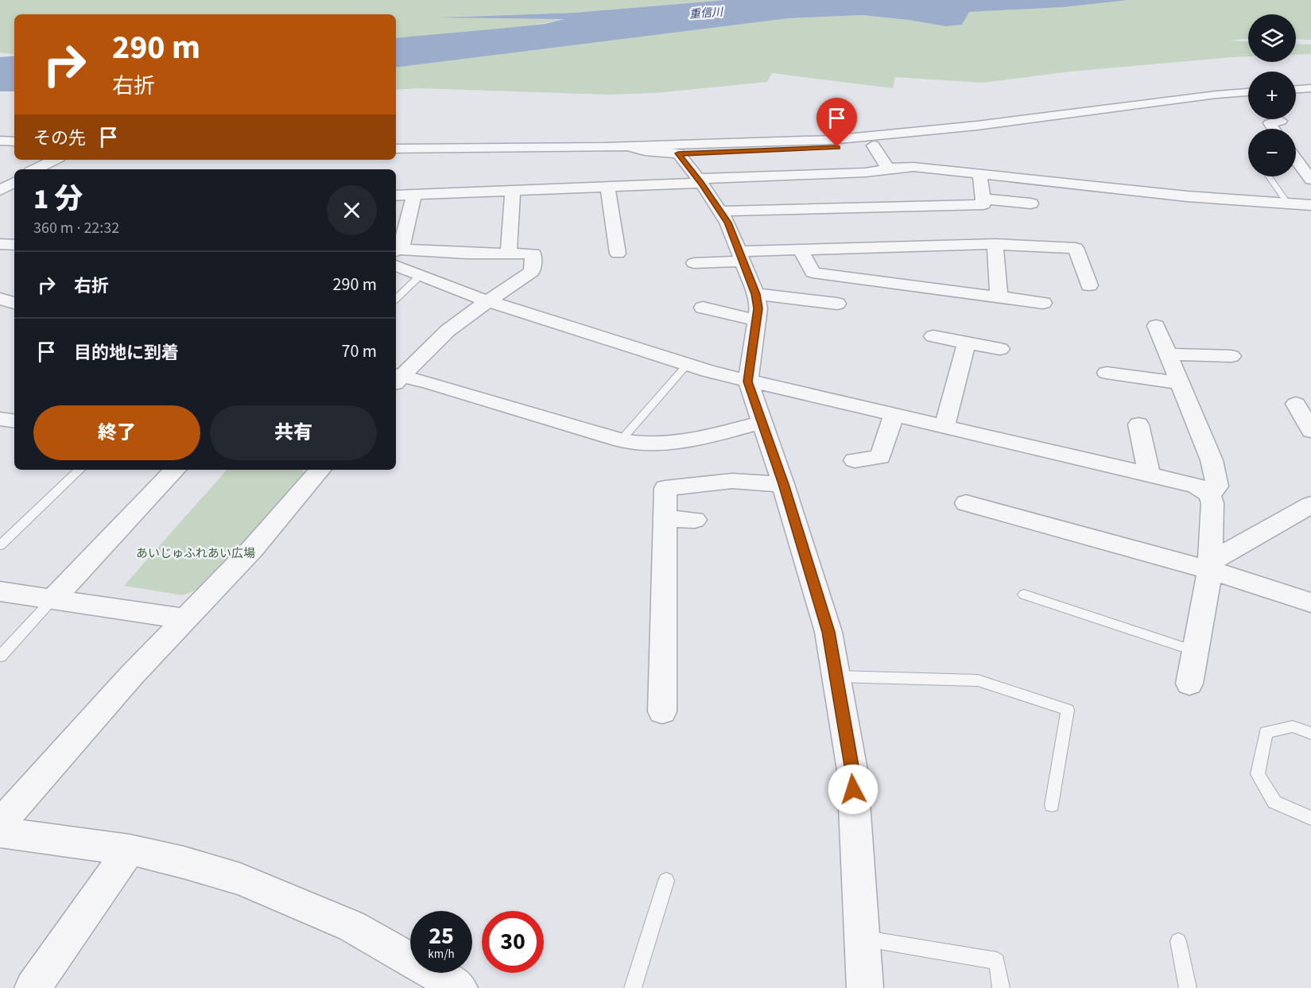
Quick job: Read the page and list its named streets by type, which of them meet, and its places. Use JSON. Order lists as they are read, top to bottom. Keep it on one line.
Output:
{"water":["重信川"],"parks":["あいじゅふれあい広場"],"page":{"map_buttons":["+","−"],"turn":["290 m","右折"],"then":"その先","heading":["1 分","360 m · 22:32"],"list":[{"name":"右折","value":"290 m"},{"name":"目的地に到着","value":"70 m"}],"buttons":["終了","共有"],"speed":"25 km/h","limit":"30"}}
